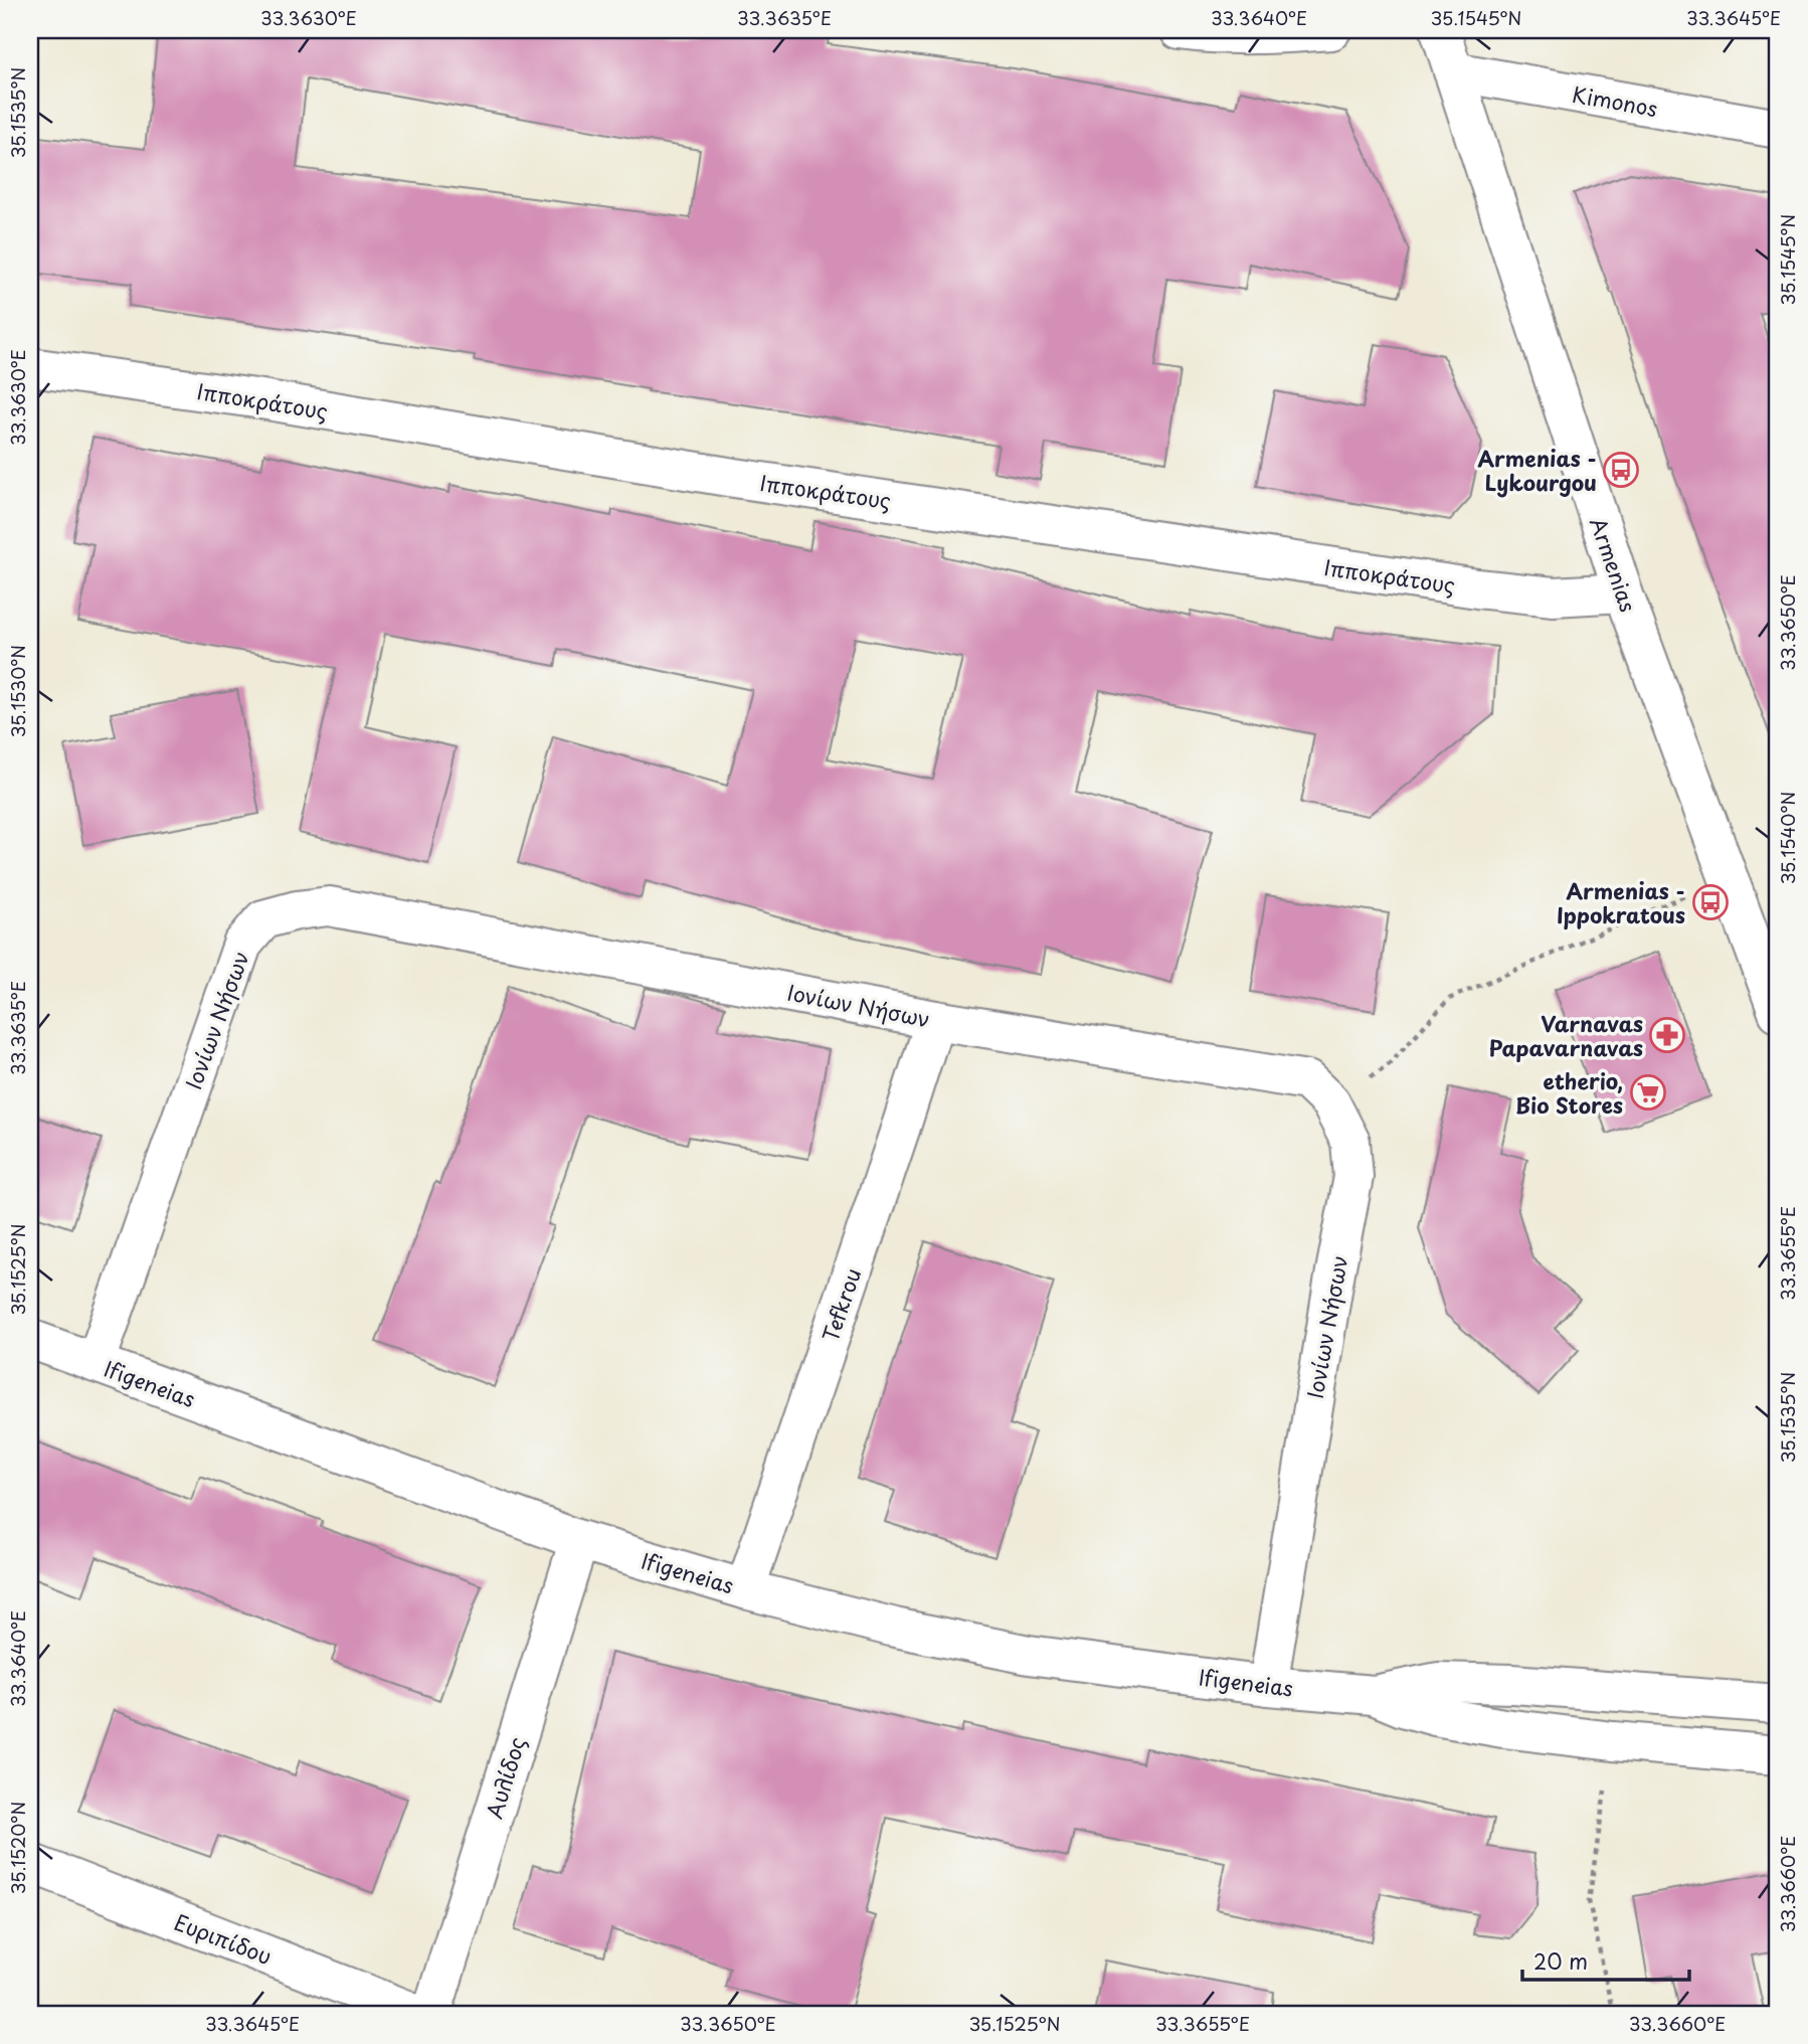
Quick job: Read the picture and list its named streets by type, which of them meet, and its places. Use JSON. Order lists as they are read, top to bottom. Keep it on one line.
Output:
{"streets":{"street":["Kimonos","Ιπποκράτους","Armenias","Ιονίων Νήσων","Tefkrou","Ifigeneias","Αυλίδος","Ευριπίδου"]},"crossings":[["Kimonos","Armenias"],["Ιπποκράτους","Armenias"],["Ιονίων Νήσων","Tefkrou"],["Ιονίων Νήσων","Ifigeneias"],["Tefkrou","Ifigeneias"],["Ifigeneias","Αυλίδος"]],"places":{"bus stop":["Armenias - Lykourgou","Armenias - Ippokratous"],"pharmacy":["Varnavas Papavarnavas"],"supermarket":["etherio, Bio Stores"]},"scale_bar":"20 m","coordinates":["33.3630°E","33.3635°E","33.3640°E","35.1545°N","33.3645°E","35.1535°N","33.3650°E","35.1530°N","35.1540°N","33.3655°E","35.1525°N","35.1520°N","33.3660°E"]}
